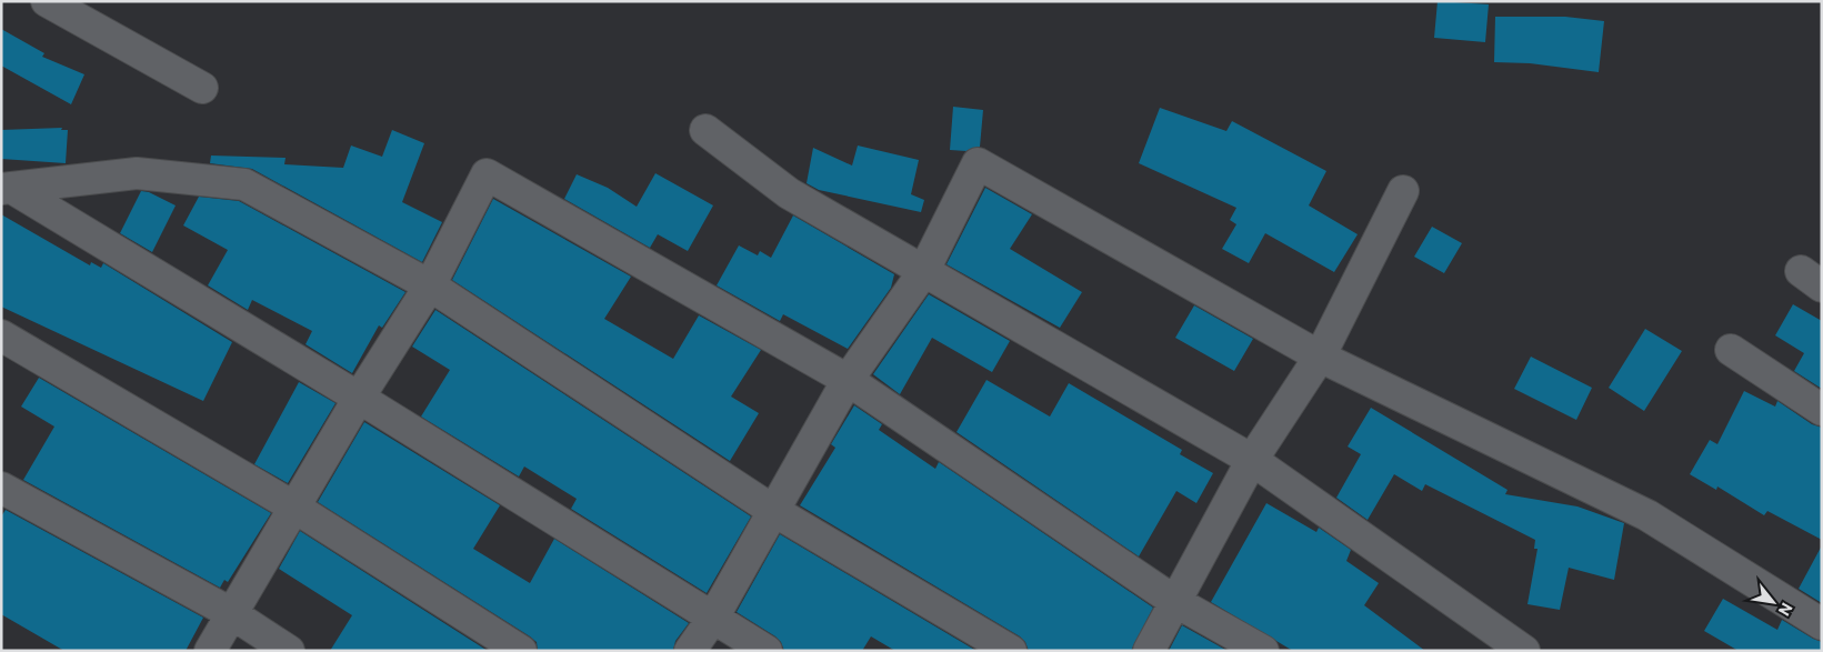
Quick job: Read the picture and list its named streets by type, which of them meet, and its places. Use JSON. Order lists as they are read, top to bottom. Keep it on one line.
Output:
{"north":"bottom right"}
